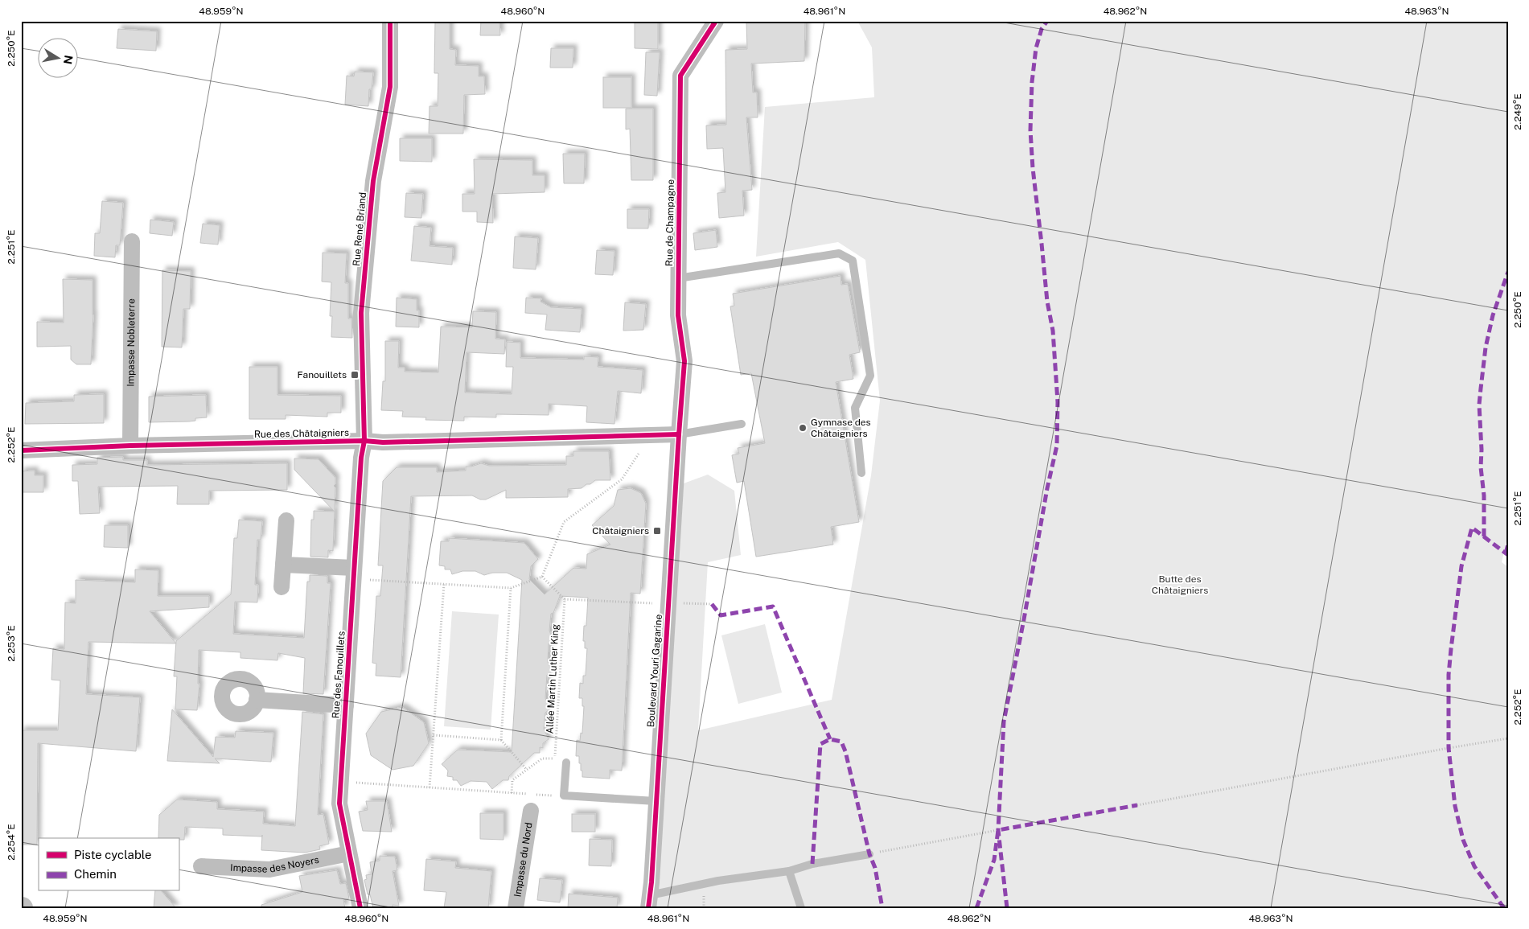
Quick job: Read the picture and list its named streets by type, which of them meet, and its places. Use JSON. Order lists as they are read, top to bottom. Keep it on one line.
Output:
{"streets":{"street":["Rue de Champagne","Rue René Briand","Impasse Nobleterre","Rue des Châtaigniers","Boulevard Youri Gagarine","Rue des Fanouillets","Impasse du Nord","Impasse des Noyers"],"path":["Allée Martin Luther King"]},"crossings":[["Rue de Champagne","Rue des Châtaigniers"],["Rue de Champagne","Boulevard Youri Gagarine"],["Rue René Briand","Rue des Châtaigniers"],["Rue René Briand","Rue des Fanouillets"],["Impasse Nobleterre","Rue des Châtaigniers"],["Rue des Châtaigniers","Boulevard Youri Gagarine"],["Rue des Châtaigniers","Rue des Fanouillets"],["Rue des Fanouillets","Impasse des Noyers"]],"parks":["Butte des Châtaigniers"],"places":{"transit":["Fanouillets","Châtaigniers"],"other":["Gymnase des Châtaigniers"]},"legend":["Piste cyclable","Chemin"],"north":"right","coordinates":["48.959°N","48.960°N","48.961°N","48.962°N","48.963°N","2.250°E","2.249°E","2.251°E","2.252°E","2.253°E","2.254°E"]}
